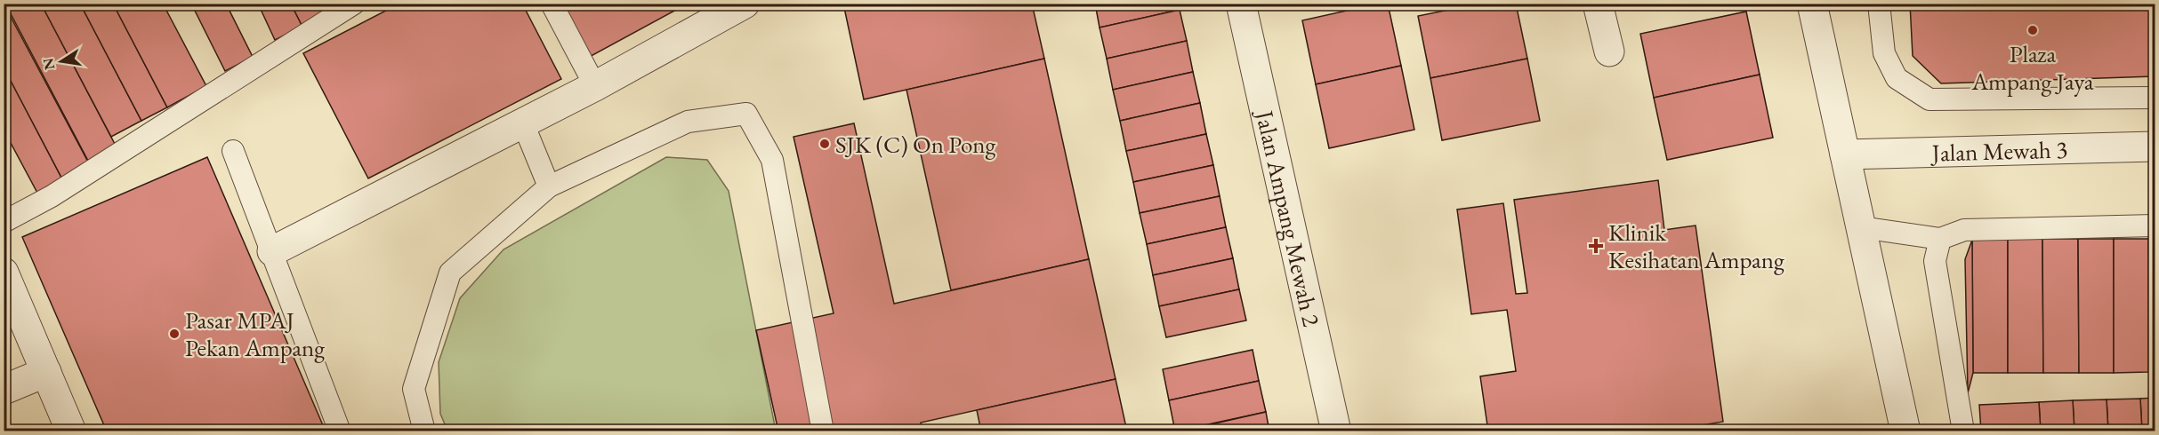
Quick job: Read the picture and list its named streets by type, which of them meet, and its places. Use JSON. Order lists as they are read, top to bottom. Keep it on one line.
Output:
{"streets":{"street":["Jalan Mewah 3","Jalan Ampang Mewah 2"]},"places":{"other":["Plaza Ampang Jaya","SJK (C) On Pong","Pasar MPAJ Pekan Ampang"],"health":["Klinik Kesihatan Ampang"]},"north":"left"}
